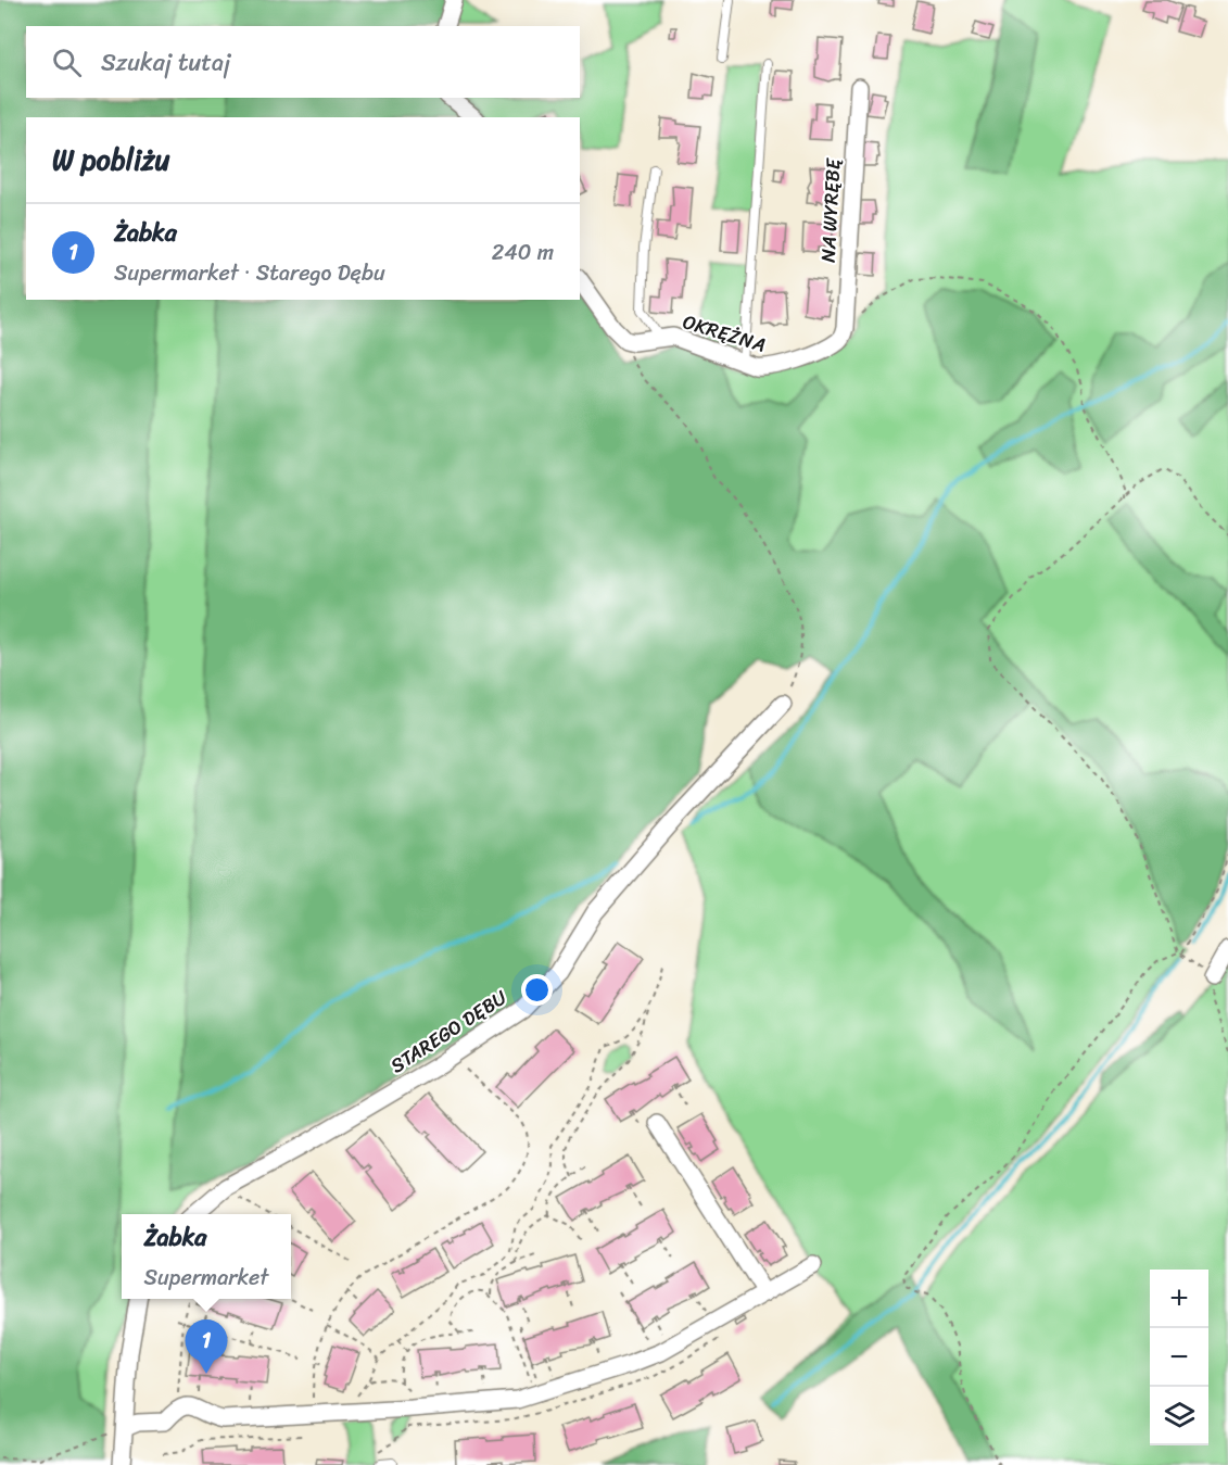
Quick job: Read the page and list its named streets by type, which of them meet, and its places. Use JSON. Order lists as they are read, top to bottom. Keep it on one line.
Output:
{"streets":{"street":["NA WYRĘBĘ","OKRĘŻNA","STAREGO DĘBU"]},"crossings":[["NA WYRĘBĘ","OKRĘŻNA"]],"page":{"search":"Szukaj tutaj","heading":"W pobliżu","list":[{"mark":"1","name":"Żabka","note":"Supermarket · Starego Dębu","value":"240 m"}],"popup":["Żabka","Supermarket"],"map_buttons":["+","−"],"pins":"1"}}
